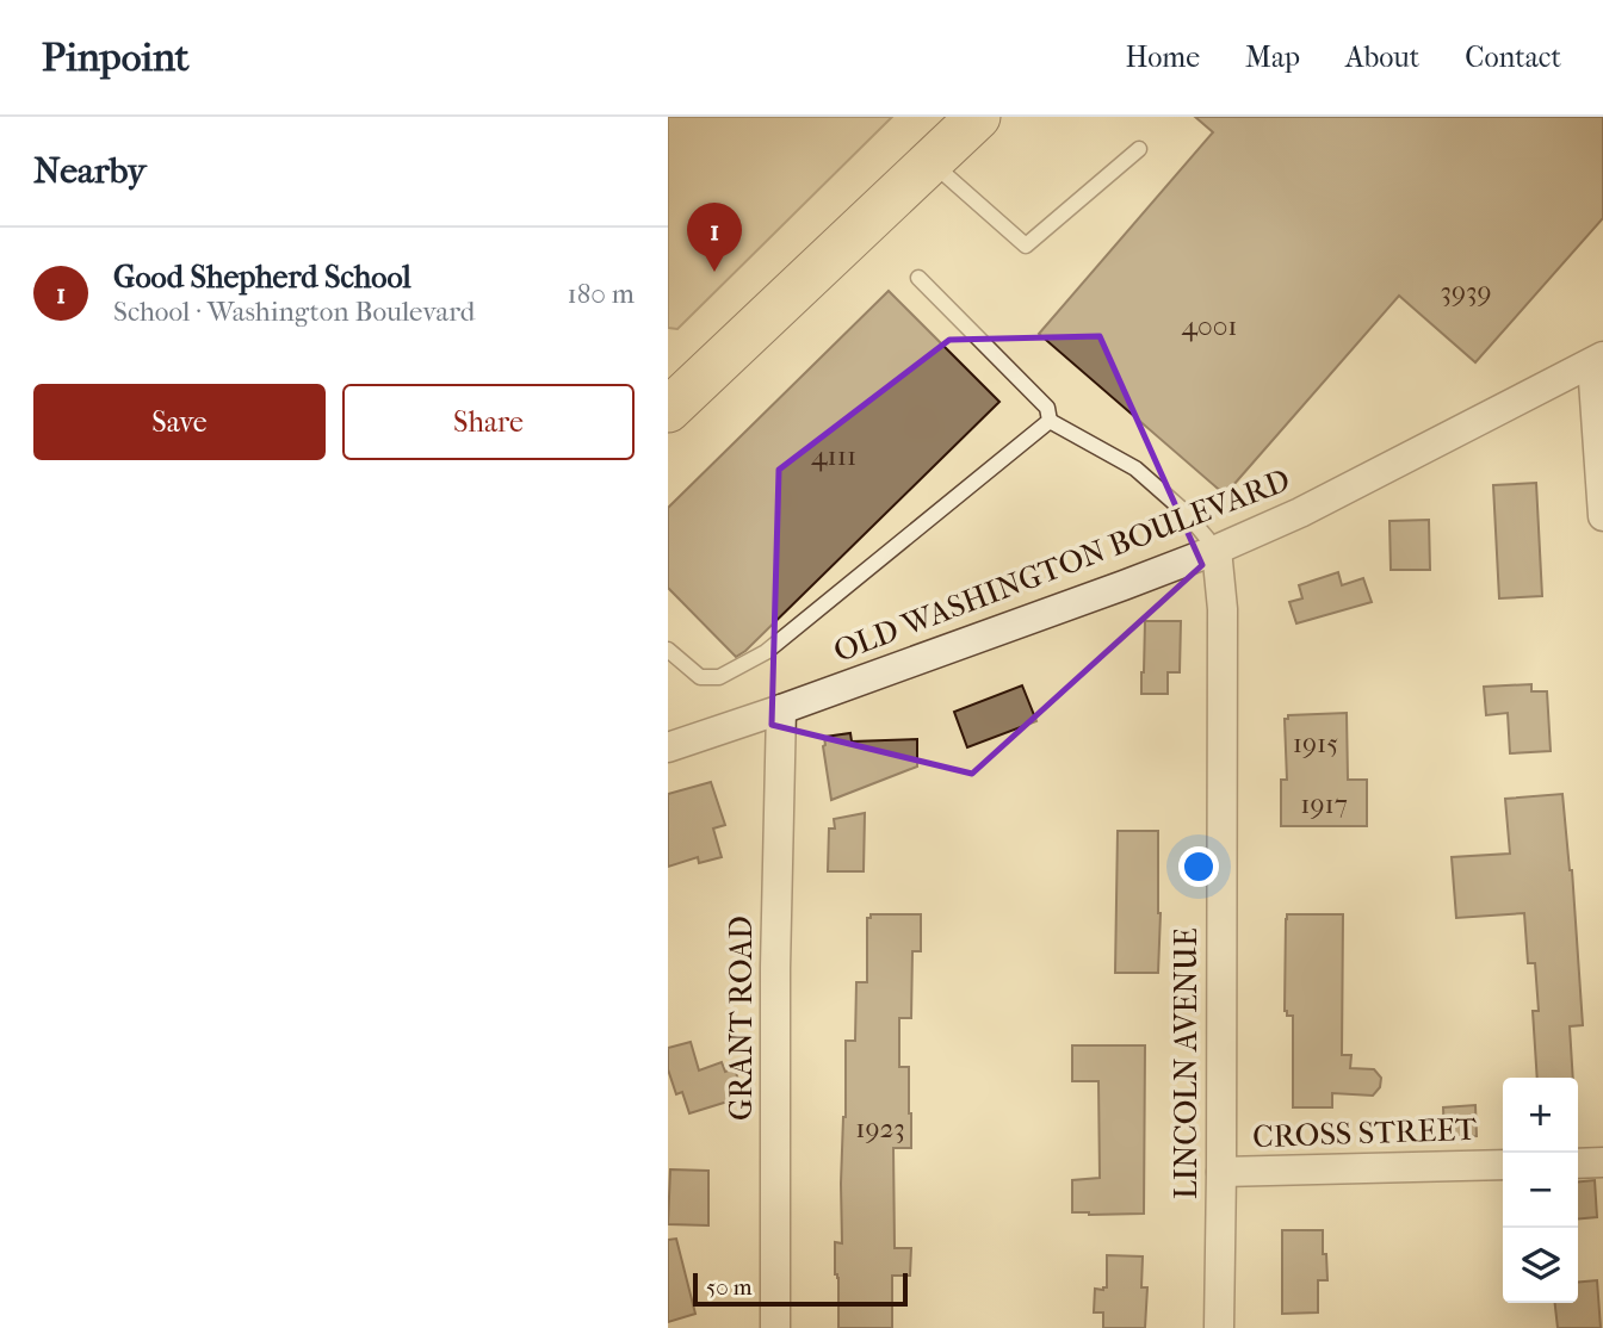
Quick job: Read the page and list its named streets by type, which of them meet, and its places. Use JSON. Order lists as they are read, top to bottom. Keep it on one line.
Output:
{"streets":{"street":["OLD WASHINGTON BOULEVARD","GRANT ROAD","LINCOLN AVENUE","CROSS STREET"]},"crossings":[["OLD WASHINGTON BOULEVARD","GRANT ROAD"],["OLD WASHINGTON BOULEVARD","LINCOLN AVENUE"],["LINCOLN AVENUE","CROSS STREET"]],"house_numbers":["3939","4001","4111","1915","1917","1923"],"scale_bar":"50 m","page":{"header":"Pinpoint","nav":["Home","Map","About","Contact"],"heading":"Nearby","pins":"1","list":[{"mark":"1","name":"Good Shepherd School","note":"School · Washington Boulevard","value":"180 m"}],"buttons":["Save","Share"],"map_buttons":["+","−"],"scale":"50 m"}}
